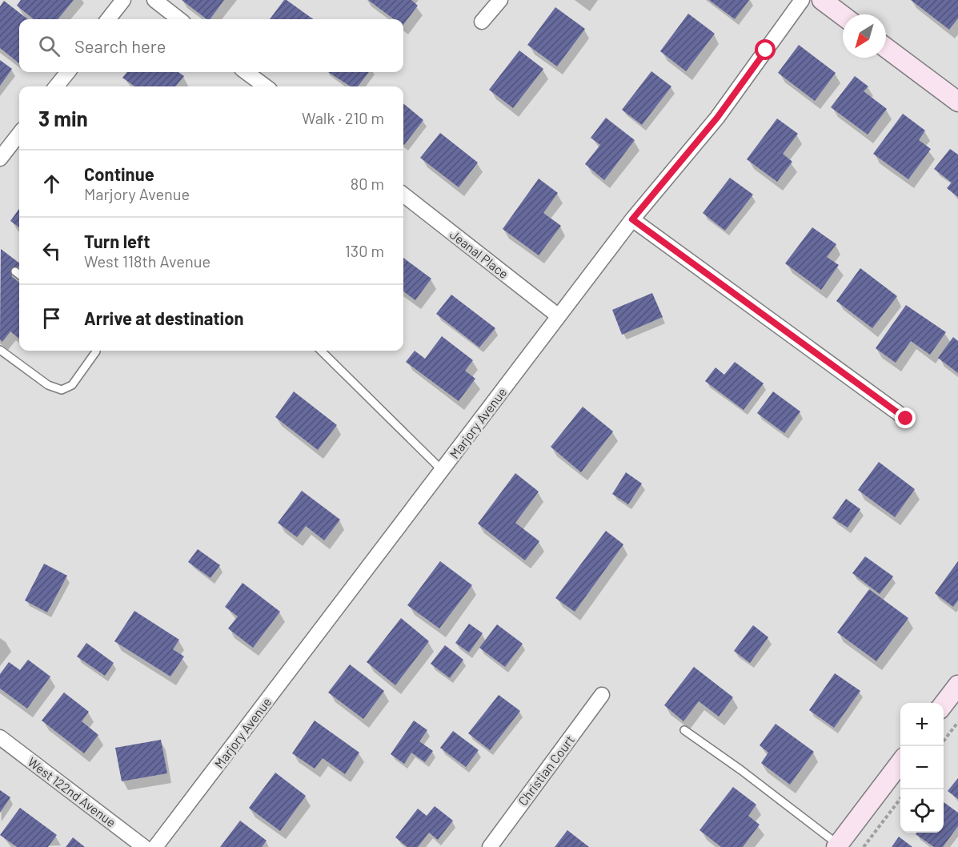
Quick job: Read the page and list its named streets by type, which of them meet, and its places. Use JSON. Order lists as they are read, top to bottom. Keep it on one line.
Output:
{"streets":{"street":["Jeanal Place","Marjory Avenue","Christian Court","West 122nd Avenue"]},"crossings":[["Jeanal Place","Marjory Avenue"]],"north":"bottom left","page":{"search":"Search here","heading":["3 min","Walk · 210 m"],"list":[["Continue","Marjory Avenue","80 m"],["Turn left","West 118th Avenue","130 m"],"Arrive at destination"],"map_buttons":["+","−"]}}
